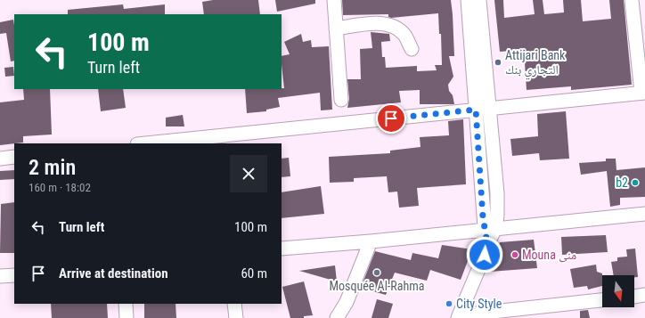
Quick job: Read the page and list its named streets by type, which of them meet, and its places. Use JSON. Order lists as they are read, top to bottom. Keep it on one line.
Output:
{"places":["Attijari Bank التجاري بنك","b2","Mouna منى","Mosquée Al-Rahma","City Style"],"north":"bottom","page":{"turn":["100 m","Turn left"],"heading":["2 min","160 m · 18:02"],"list":[{"name":"Turn left","value":"100 m"},{"name":"Arrive at destination","value":"60 m"}]}}
